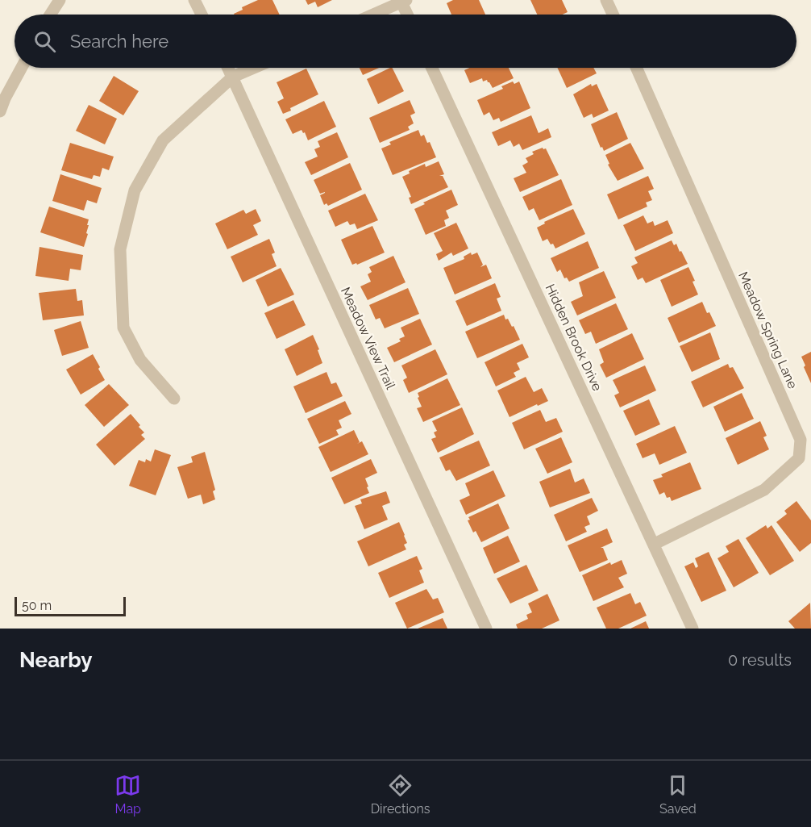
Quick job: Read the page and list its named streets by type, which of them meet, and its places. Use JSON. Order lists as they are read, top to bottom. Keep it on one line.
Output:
{"streets":{"street":["Meadow Spring Lane","Hidden Brook Drive","Meadow View Trail"]},"crossings":[["Meadow Spring Lane","Hidden Brook Drive"]],"scale_bar":"50 m","page":{"search":"Search here","scale":"50 m","heading":["Nearby","0 results"],"nav":["Map","Directions","Saved"]}}
